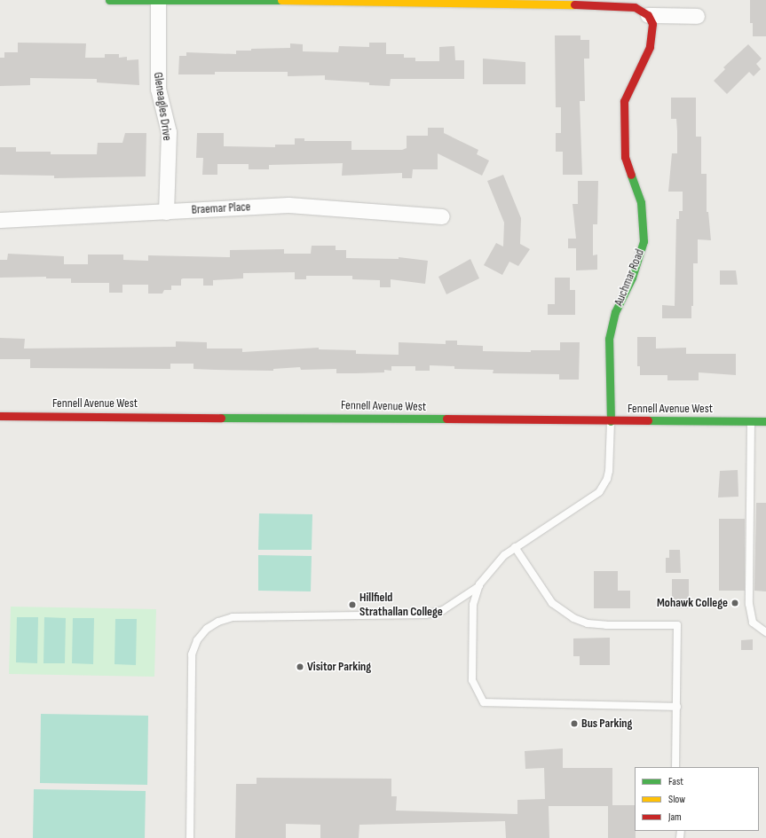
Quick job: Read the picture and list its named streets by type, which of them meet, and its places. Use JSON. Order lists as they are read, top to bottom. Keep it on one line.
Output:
{"streets":{"street":["Gleneagles Drive","Braemar Place","Auchmar Road","Fennell Avenue West"]},"crossings":[["Gleneagles Drive","Braemar Place"],["Auchmar Road","Fennell Avenue West"]],"places":["Mohawk College","Hillfield Strathallan College","Visitor Parking","Bus Parking"],"legend":["Fast","Slow","Jam"]}
